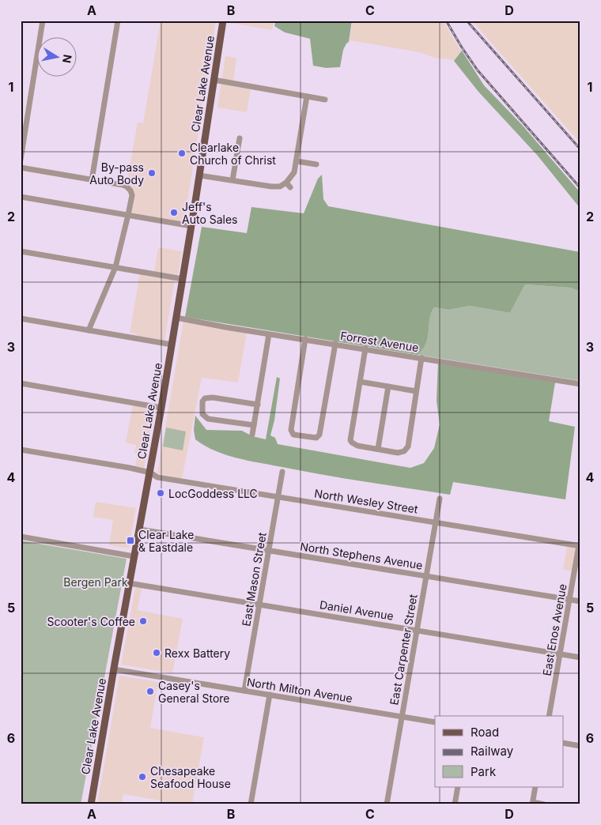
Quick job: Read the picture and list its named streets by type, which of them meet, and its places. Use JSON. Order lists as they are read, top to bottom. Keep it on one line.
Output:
{"streets":{"main road":["Clear Lake Avenue"],"street":["Forrest Avenue","North Wesley Street","North Stephens Avenue","East Mason Street","Daniel Avenue","East Enos Avenue","East Carpenter Street","North Milton Avenue"]},"crossings":[["Clear Lake Avenue","Forrest Avenue"],["Clear Lake Avenue","North Wesley Street"],["Clear Lake Avenue","North Stephens Avenue"],["Clear Lake Avenue","Daniel Avenue"],["Clear Lake Avenue","North Milton Avenue"],["North Wesley Street","East Mason Street"],["North Wesley Street","East Enos Avenue"],["North Wesley Street","East Carpenter Street"],["North Stephens Avenue","East Mason Street"],["North Stephens Avenue","East Enos Avenue"],["North Stephens Avenue","East Carpenter Street"],["East Mason Street","Daniel Avenue"],["East Mason Street","North Milton Avenue"],["Daniel Avenue","East Enos Avenue"],["Daniel Avenue","East Carpenter Street"],["East Carpenter Street","North Milton Avenue"]],"parks":["Bergen Park"],"places":{"other":["Clearlake Church of Christ","By-pass Auto Body","Jeff's Auto Sales","LocGoddess LLC","Scooter's Coffee","Rexx Battery","Casey's General Store","Chesapeake Seafood House"],"transit":["Clear Lake & Eastdale"]},"legend":["Road","Railway","Park"],"north":"right","grid":{"columns":["A","B","C","D"],"rows":["1","2","3","4","5","6"]}}
